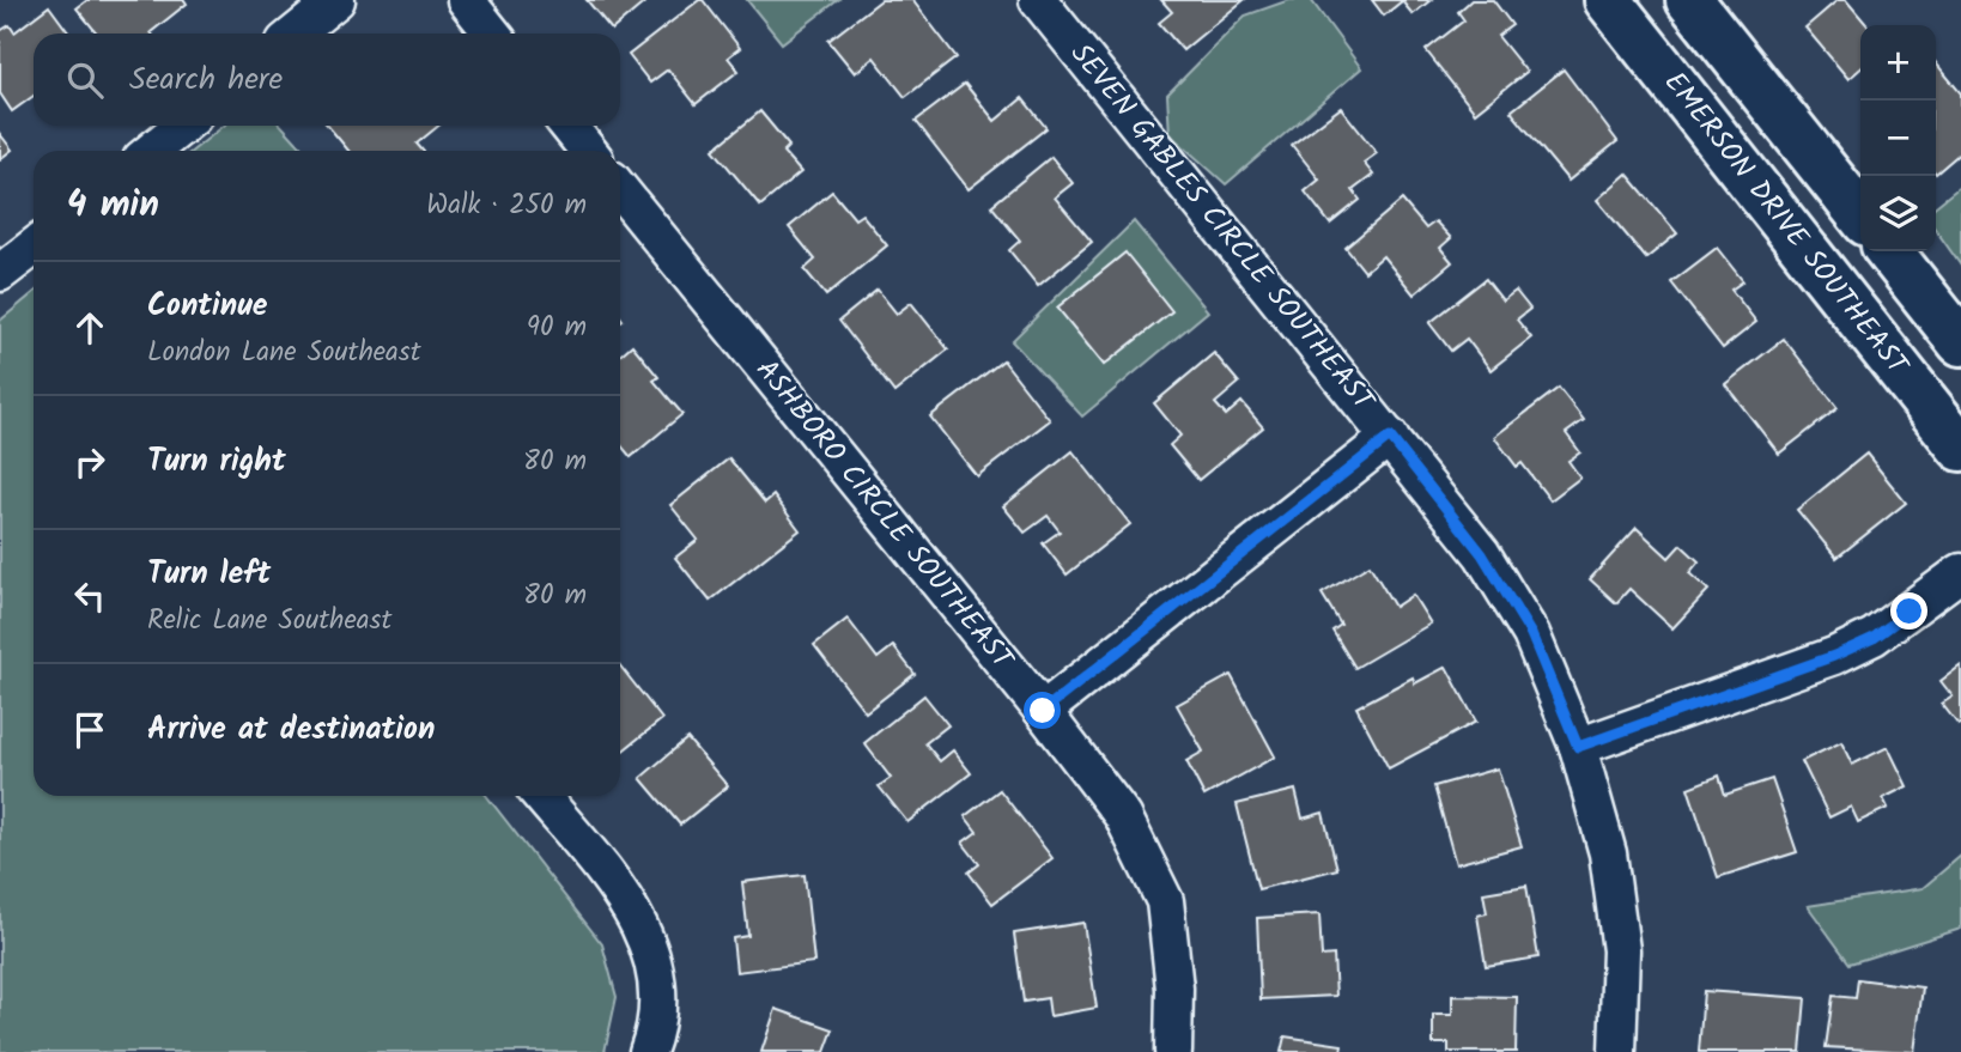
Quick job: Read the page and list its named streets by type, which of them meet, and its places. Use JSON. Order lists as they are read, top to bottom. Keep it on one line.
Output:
{"streets":{"street":["EMERSON DRIVE SOUTHEAST","SEVEN GABLES CIRCLE SOUTHEAST","ASHBORO CIRCLE SOUTHEAST"]},"page":{"map_buttons":["+","−"],"search":"Search here","heading":["4 min","Walk · 250 m"],"list":[["Continue","London Lane Southeast","90 m"],["Turn right","80 m"],["Turn left","Relic Lane Southeast","80 m"],"Arrive at destination"]}}
